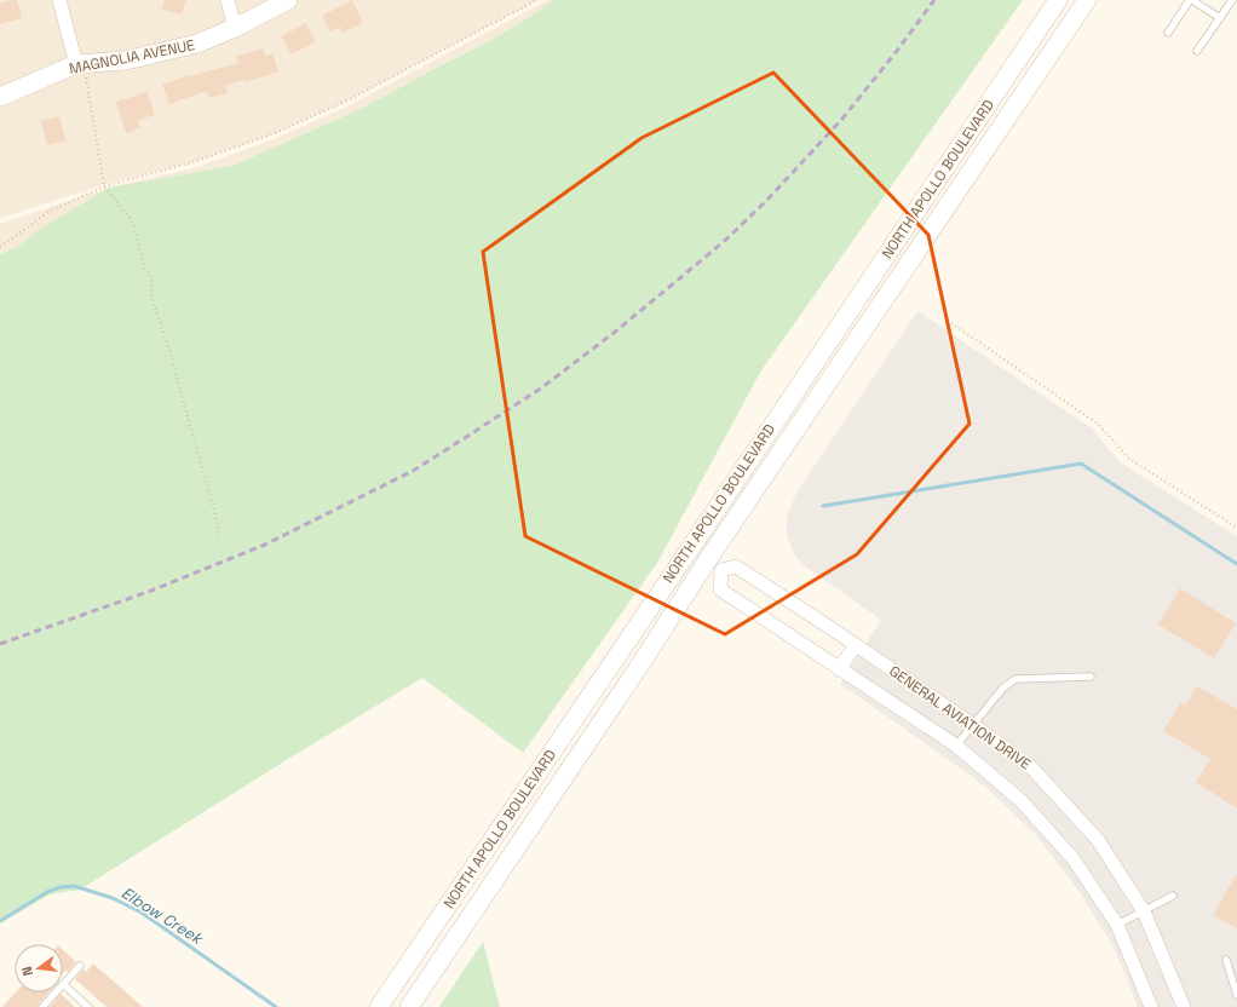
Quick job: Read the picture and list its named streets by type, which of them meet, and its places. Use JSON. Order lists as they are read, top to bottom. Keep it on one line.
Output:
{"streets":{"street":["MAGNOLIA AVENUE","NORTH APOLLO BOULEVARD","GENERAL AVIATION DRIVE"]},"crossings":[["NORTH APOLLO BOULEVARD","GENERAL AVIATION DRIVE"]],"water":["Elbow Creek"],"north":"left"}
